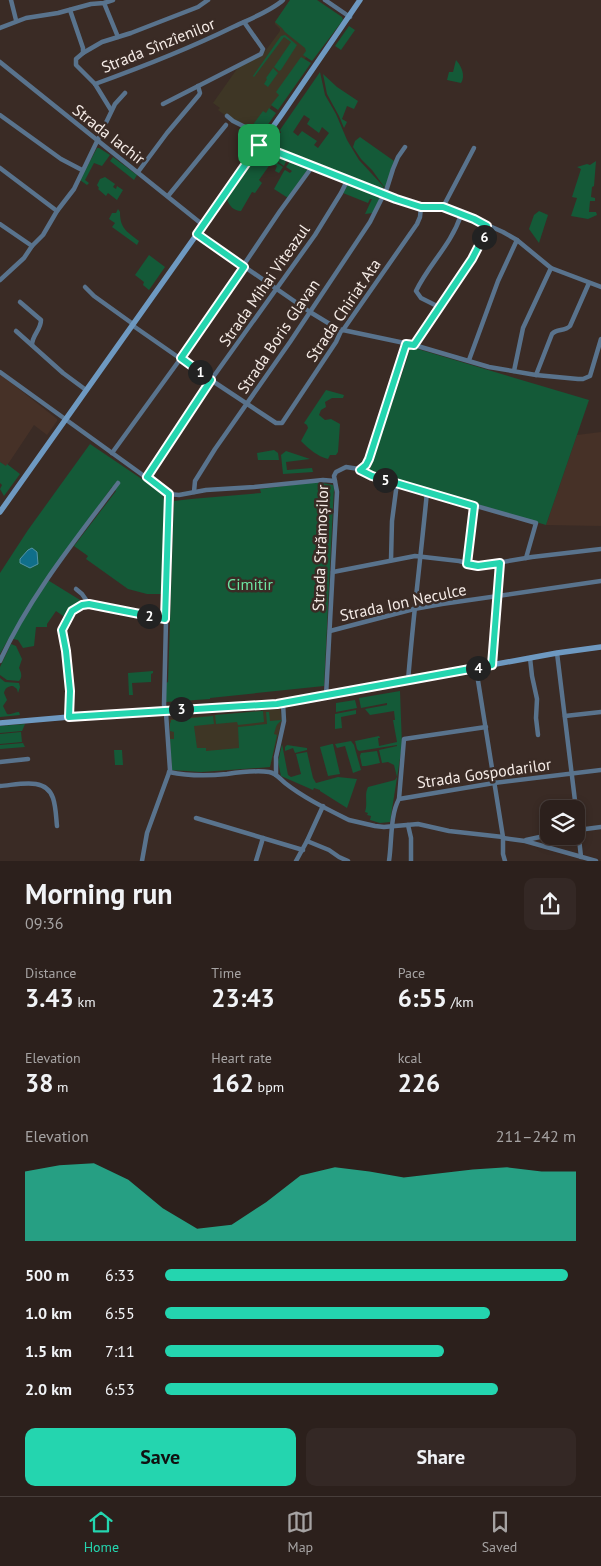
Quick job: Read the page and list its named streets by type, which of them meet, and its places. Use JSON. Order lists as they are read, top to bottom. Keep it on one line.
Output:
{"streets":{"street":["Strada Sînzîenilor","Strada Iachir","Strada Mihai Viteazul","Strada Chiriat Ata","Strada Boris Glavan","Strada Strămoșilor","Strada Ion Neculce","Strada Gospodarilor"]},"crossings":[["Strada Chiriat Ata","Strada Boris Glavan"],["Strada Strămoșilor","Strada Ion Neculce"]],"parks":["Cimitir"],"page":{"pins":["6","1","5","2","4","3"],"heading":["Morning run","09:36"],"stats":[["Distance","3.43 km"],["Time","23:43"],["Pace","6:55 /km"],["Elevation","38 m"],["Heart rate","162 bpm"],["kcal","226"]],"chart":["Elevation","211–242 m"],"list":[{"name":"500 m","note":"6:33"},{"name":"1.0 km","note":"6:55"},{"name":"1.5 km","note":"7:11"},{"name":"2.0 km","note":"6:53"}],"buttons":["Save","Share"],"tabs":["Home","Map","Saved"]}}
